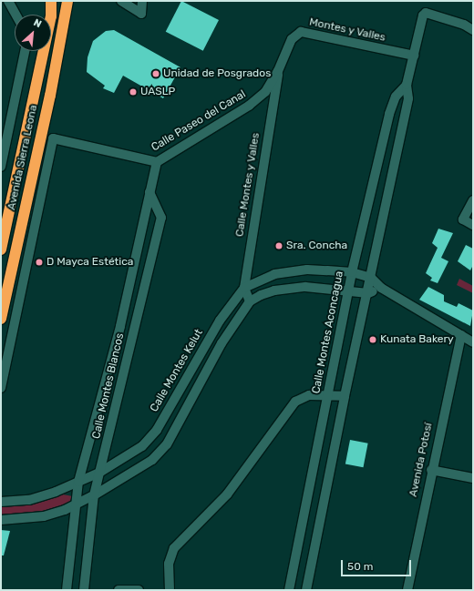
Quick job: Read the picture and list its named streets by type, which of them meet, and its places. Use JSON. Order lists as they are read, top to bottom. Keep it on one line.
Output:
{"streets":{"highway":["Avenida Sierra Leona"],"street":["Montes y Valles","Calle Paseo del Canal","Calle Montes y Valles","Calle Montes Aconcagua","Calle Montes Kelut","Calle Montes Blancos","Avenida Potosí"]},"crossings":[["Montes y Valles","Calle Paseo del Canal"],["Montes y Valles","Calle Montes y Valles"],["Montes y Valles","Calle Montes Aconcagua"],["Calle Paseo del Canal","Calle Montes y Valles"],["Calle Paseo del Canal","Calle Montes Blancos"],["Calle Montes y Valles","Calle Montes Kelut"],["Calle Montes Aconcagua","Calle Montes Kelut"],["Calle Montes Kelut","Calle Montes Blancos"]],"places":["Unidad de Posgrados","UASLP","Sra. Concha","D Mayca Estética","Kunata Bakery"],"scale_bar":"50 m","north":"top right"}
